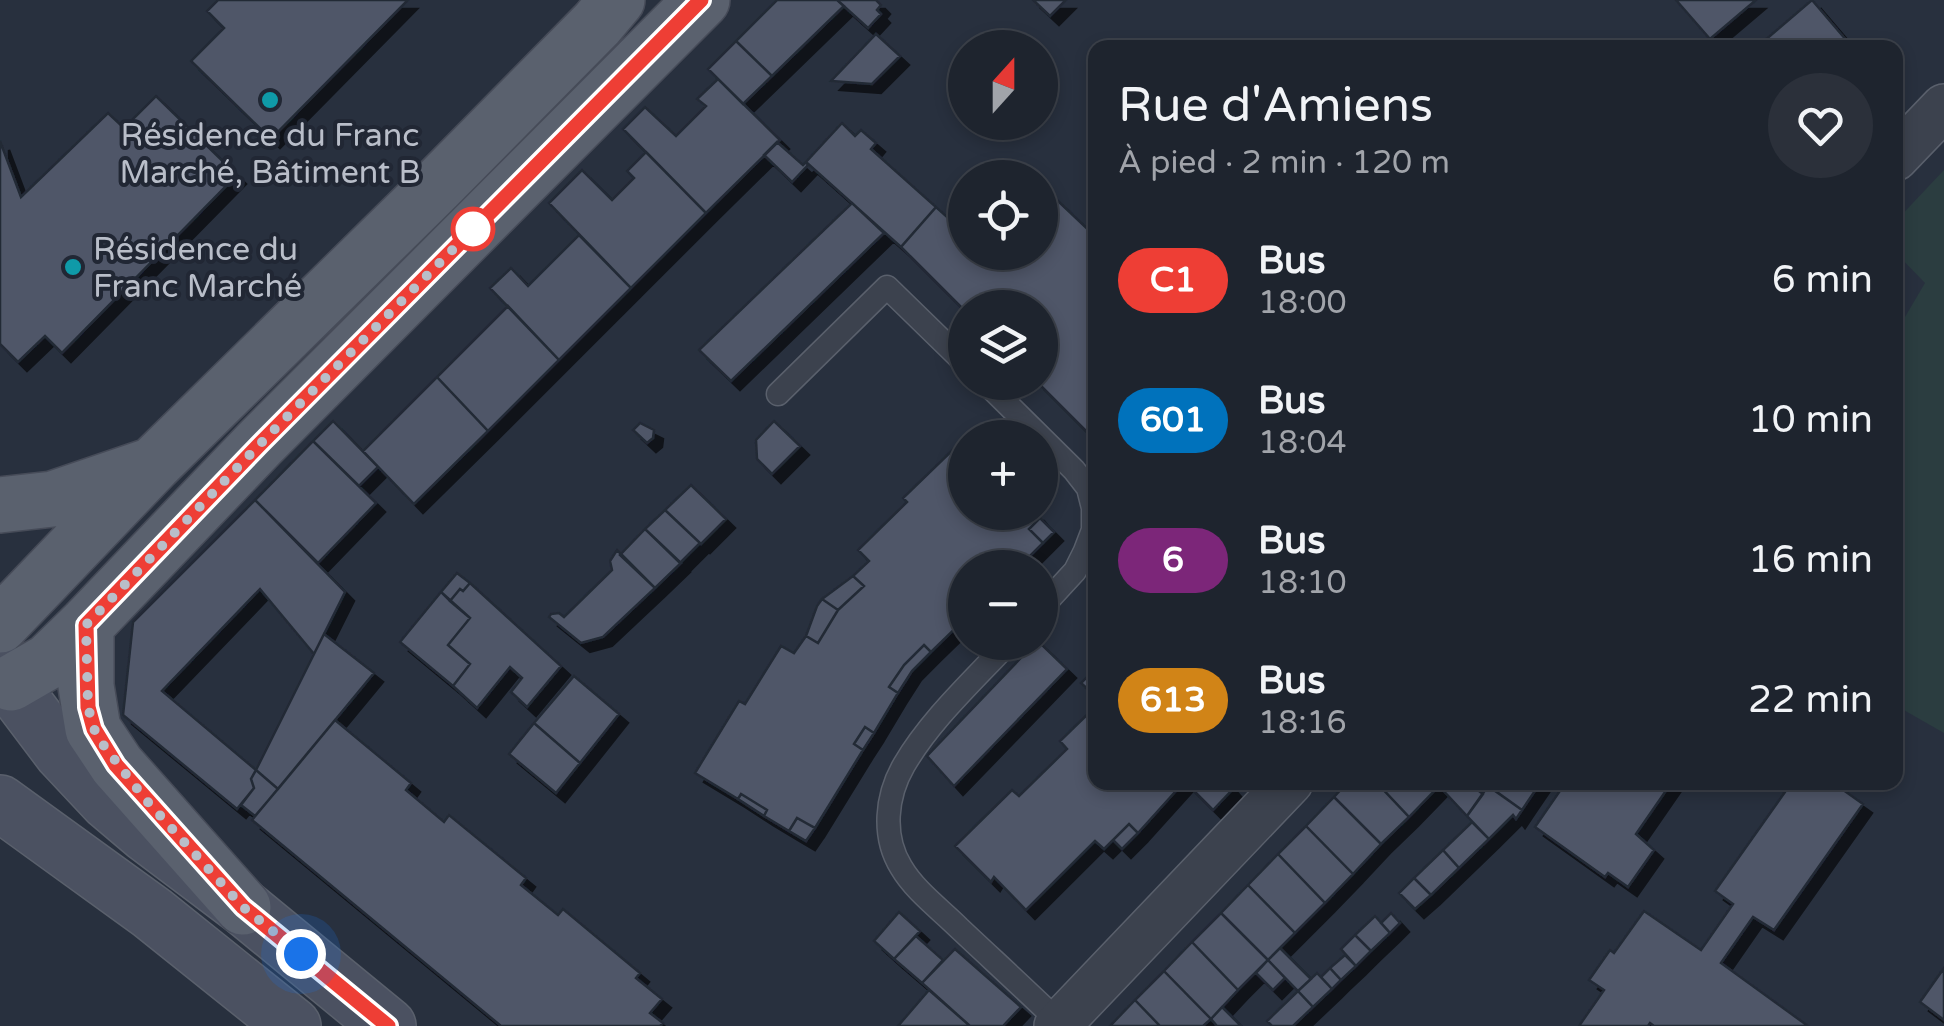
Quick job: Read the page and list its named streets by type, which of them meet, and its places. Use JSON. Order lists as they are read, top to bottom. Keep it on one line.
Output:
{"places":["Résidence du Franc Marché, Bâtiment B","Résidence du Franc Marché"],"lines":["bus line C1"],"north":"top","page":{"map_buttons":["+","−"],"heading":["Rue d'Amiens","À pied · 2 min · 120 m"],"list":[{"mark":"C1","name":"Bus","note":"18:00","value":"6 min"},{"mark":"601","name":"Bus","note":"18:04","value":"10 min"},{"mark":"6","name":"Bus","note":"18:10","value":"16 min"},{"mark":"613","name":"Bus","note":"18:16","value":"22 min"}]}}
